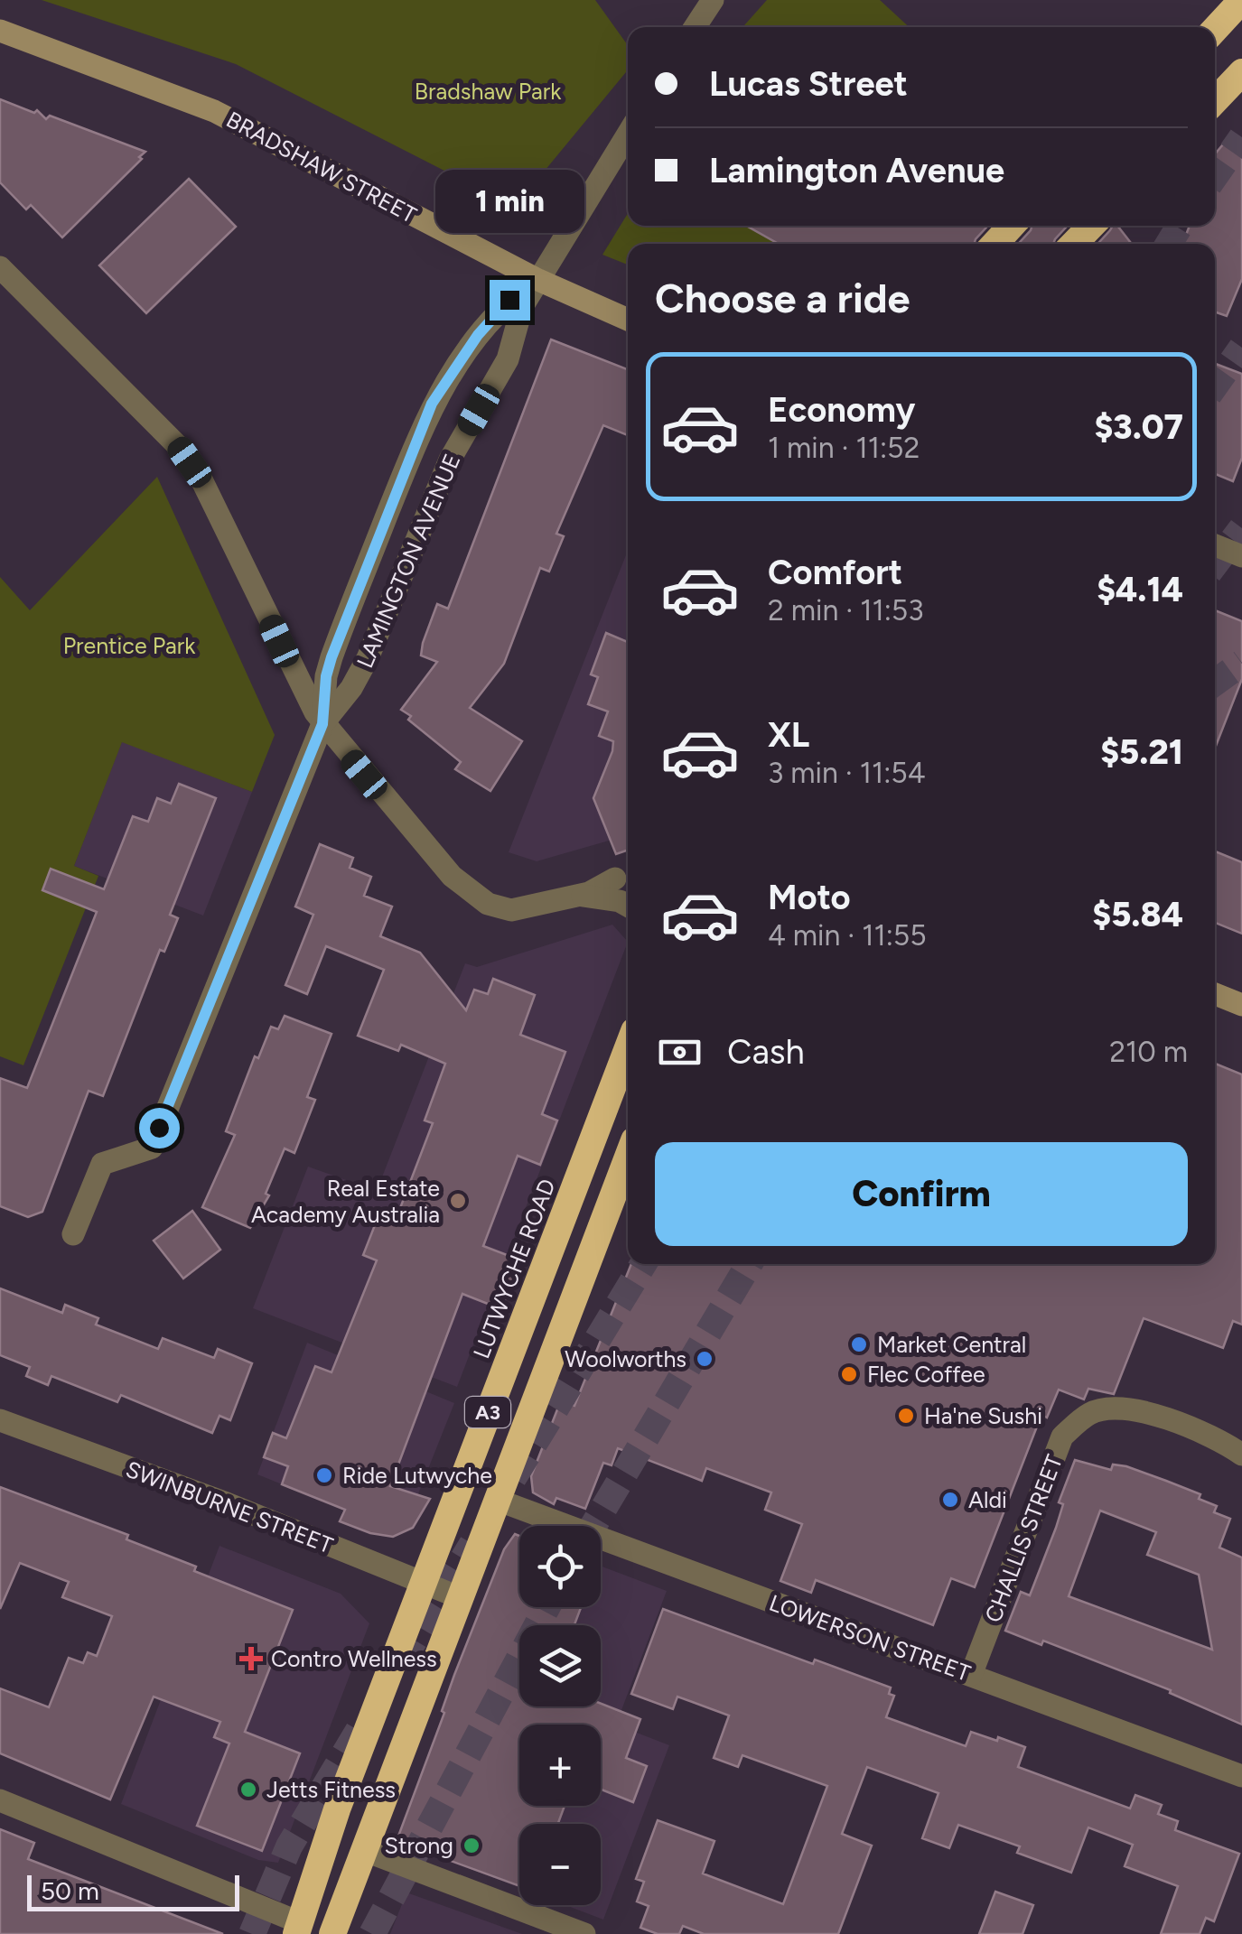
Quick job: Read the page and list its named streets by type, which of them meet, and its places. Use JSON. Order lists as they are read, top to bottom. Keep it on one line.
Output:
{"streets":{"highway":["LUTWYCHE ROAD","A3"],"street":["BRADSHAW STREET","LAMINGTON AVENUE","SWINBURNE STREET","CHALLIS STREET","LOWERSON STREET"]},"crossings":[["BRADSHAW STREET","LAMINGTON AVENUE"],["LUTWYCHE ROAD","SWINBURNE STREET"],["A3","SWINBURNE STREET"],["A3","LOWERSON STREET"],["CHALLIS STREET","LOWERSON STREET"]],"parks":["Bradshaw Park","Prentice Park"],"places":{"other":["Real Estate Academy Australia","Market Central","Woolworths","Flec Coffee","Ha'ne Sushi","Ride Lutwyche","Aldi","Jetts Fitness","Strong"],"health":["Contro Wellness"]},"scale_bar":"50 m","page":{"banner":["Lucas Street","Lamington Avenue"],"bubble":"1 min","heading":"Choose a ride","list":[{"name":"Economy","note":"1 min · 11:52","value":"$3.07"},{"name":"Comfort","note":"2 min · 11:53","value":"$4.14"},{"name":"XL","note":"3 min · 11:54","value":"$5.21"},{"name":"Moto","note":"4 min · 11:55","value":"$5.84"}],"pay":["Cash","210 m"],"buttons":"Confirm","map_buttons":["+","−"],"scale":"50 m"}}
